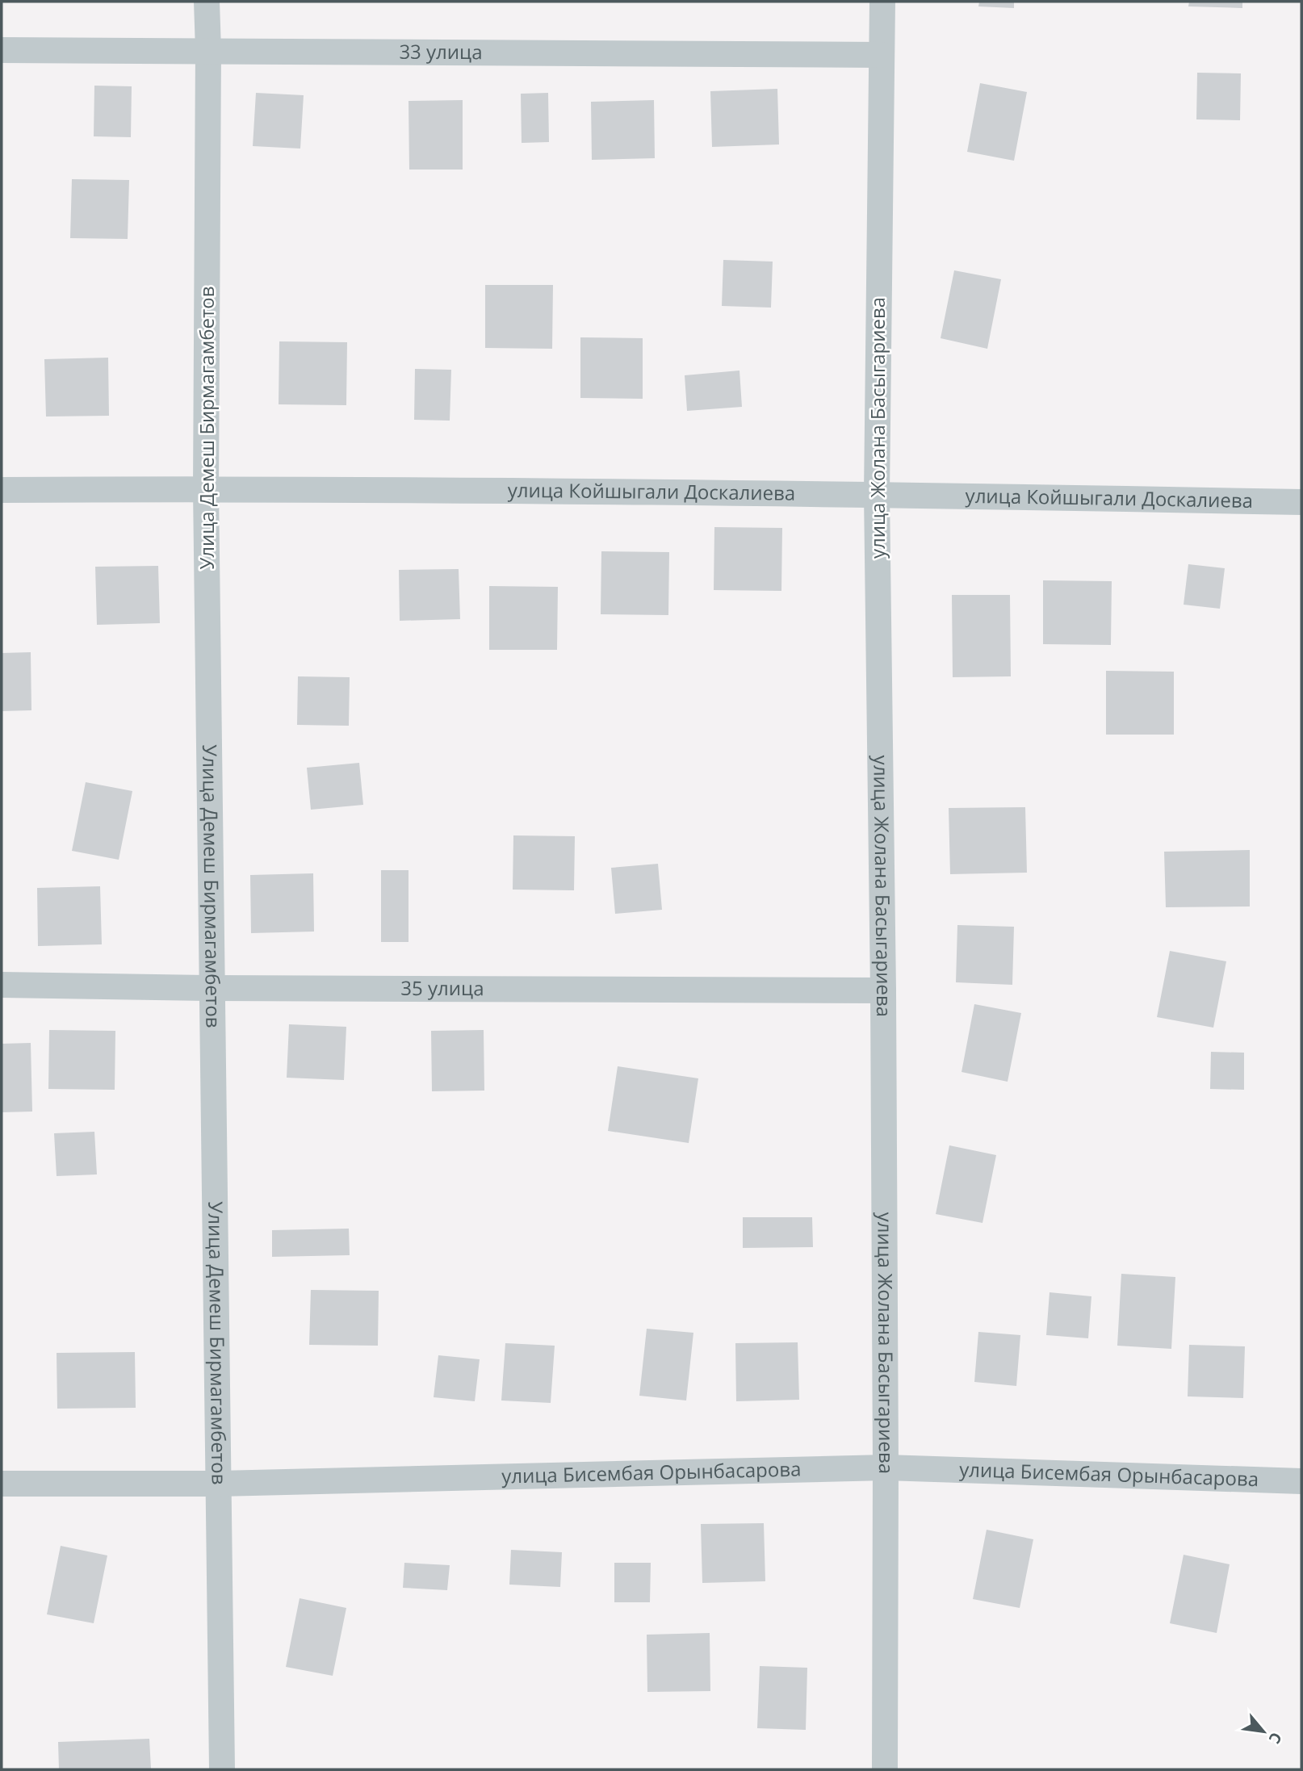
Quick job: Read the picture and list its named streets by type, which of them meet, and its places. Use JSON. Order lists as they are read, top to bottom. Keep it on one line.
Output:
{"streets":{"street":["33 улица","Улица Демеш Бирмагамбетов","улица Жолана Басыгариева","улица Койшыгали Доскалиева","35 улица","улица Бисембая Орынбасарова"]},"crossings":[["33 улица","Улица Демеш Бирмагамбетов"],["33 улица","улица Жолана Басыгариева"],["Улица Демеш Бирмагамбетов","улица Койшыгали Доскалиева"],["Улица Демеш Бирмагамбетов","35 улица"],["Улица Демеш Бирмагамбетов","улица Бисембая Орынбасарова"],["улица Жолана Басыгариева","улица Койшыгали Доскалиева"],["улица Жолана Басыгариева","35 улица"],["улица Жолана Басыгариева","улица Бисембая Орынбасарова"]],"north":"bottom right"}
